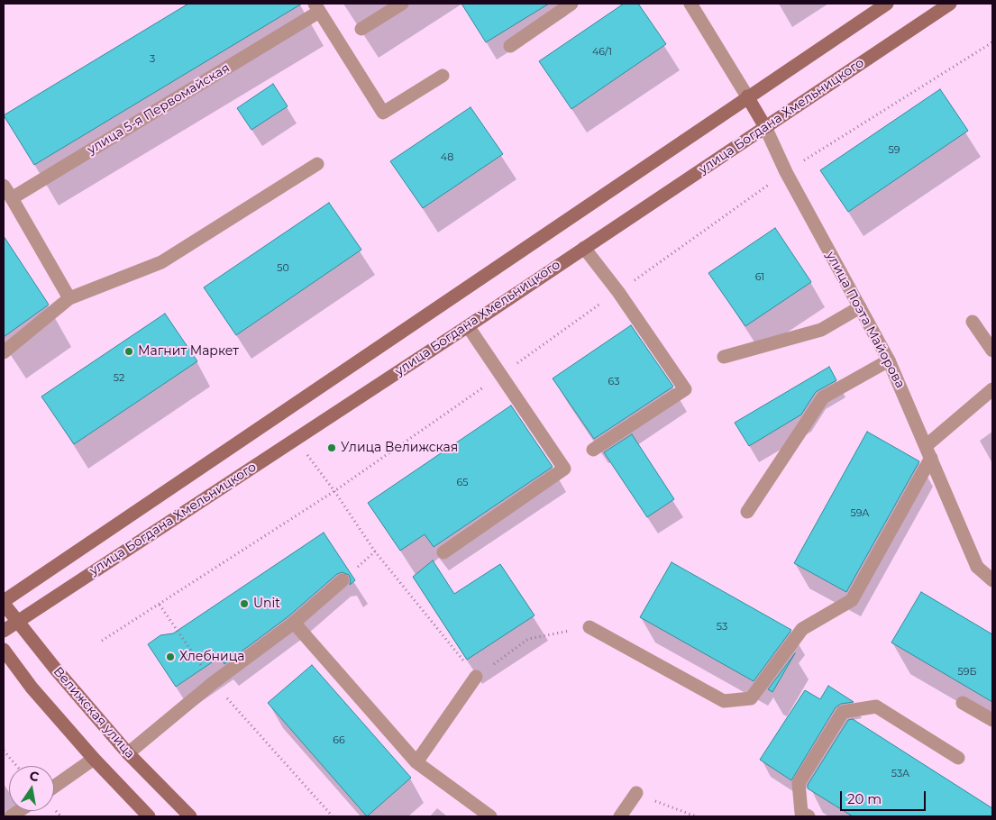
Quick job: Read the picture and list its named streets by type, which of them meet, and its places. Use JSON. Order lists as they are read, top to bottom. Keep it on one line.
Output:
{"streets":{"main road":["улица Богдана Хмельницкого","Велижская улица"],"street":["улица 5-я Первомайская","улица Поэта Майорова"]},"crossings":[["улица Богдана Хмельницкого","улица Поэта Майорова"],["улица Богдана Хмельницкого","Велижская улица"]],"places":["Магнит Маркет","Улица Велижская","Unit","Хлебница"],"house_numbers":["46/1","3","59","48","50","61","52","63","65","59А","53","59Б","66","53А"],"scale_bar":"20 m","north":"top"}
